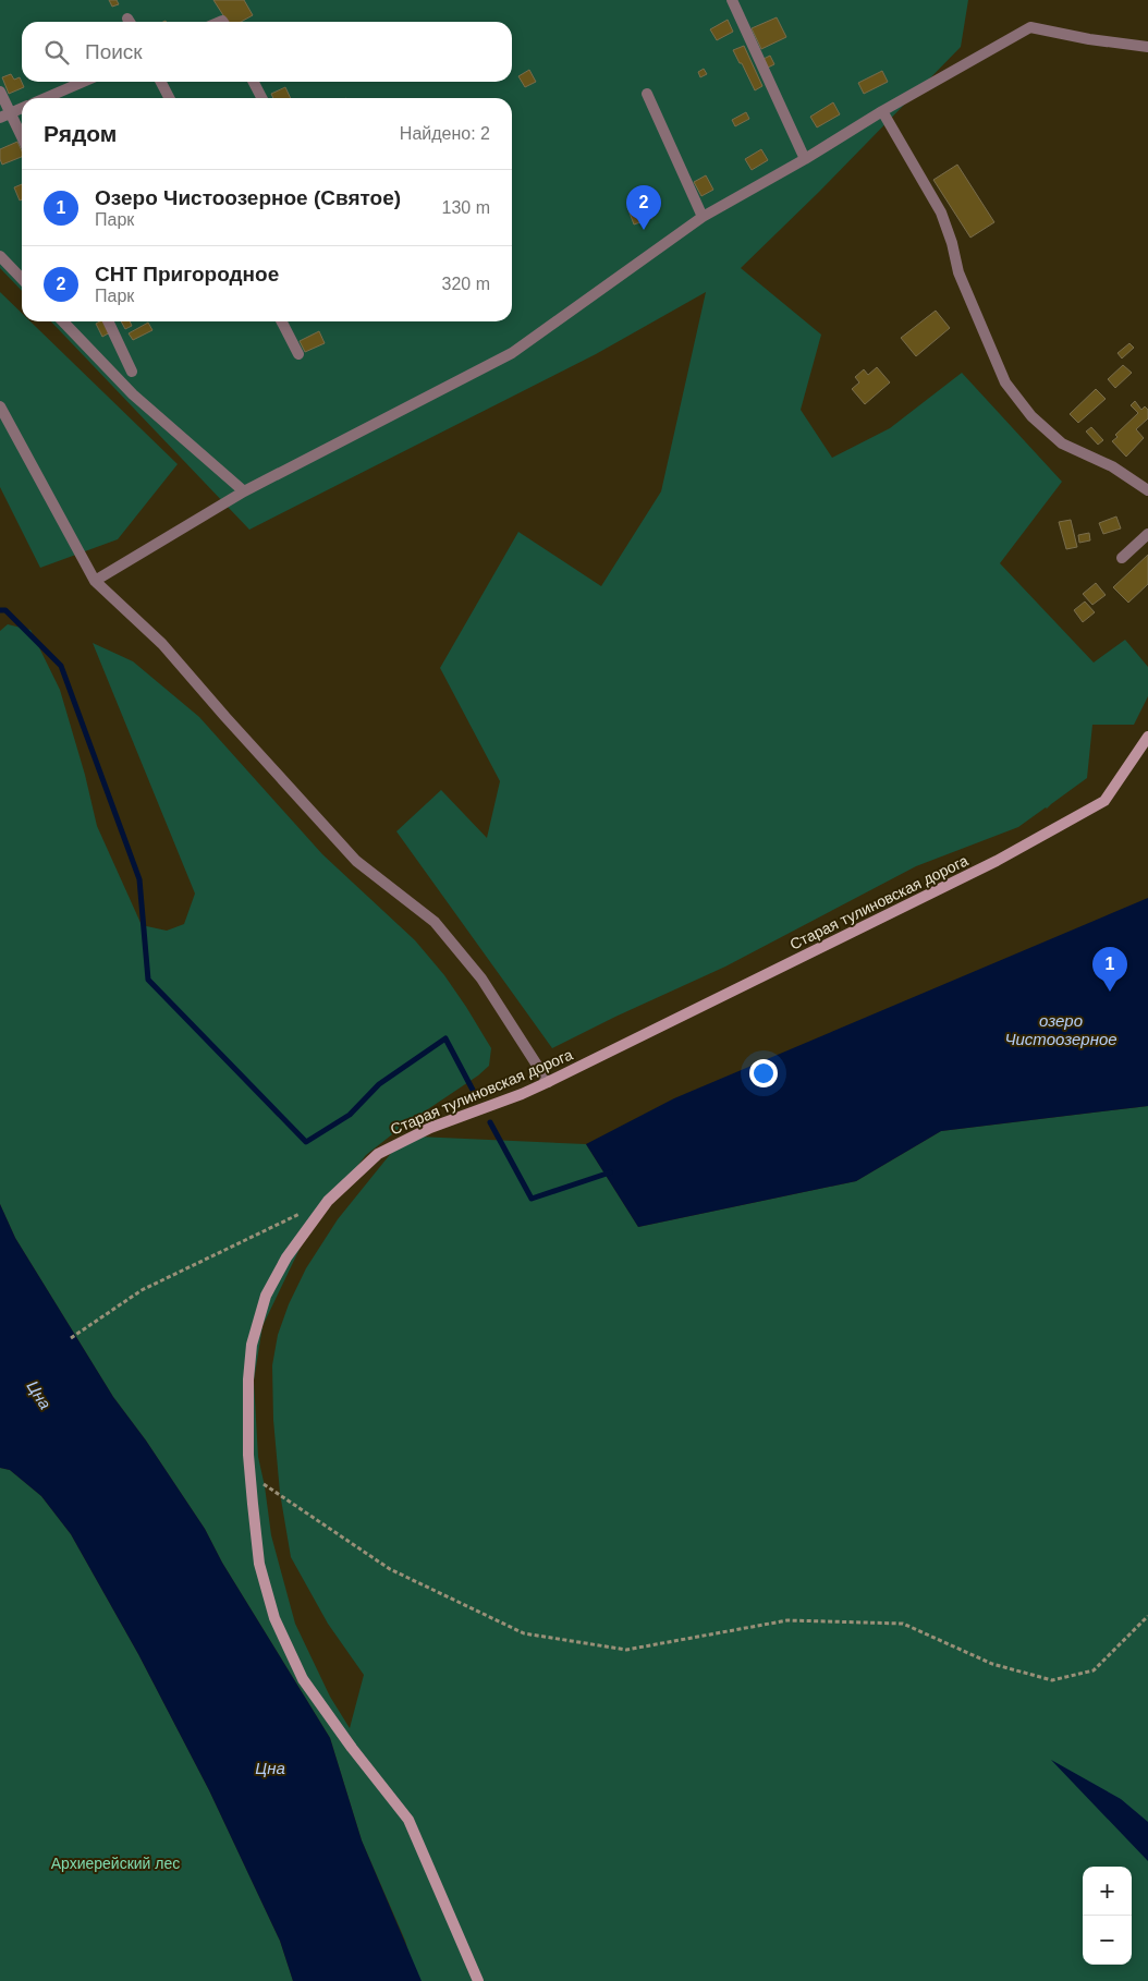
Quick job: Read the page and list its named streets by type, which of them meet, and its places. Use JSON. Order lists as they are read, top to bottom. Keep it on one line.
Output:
{"streets":{"street":["Старая тулиновская дорога"]},"water":["озеро Чистоозерное","Цна"],"parks":["Архиерейский лес"],"page":{"search":"Поиск","heading":["Рядом","Найдено: 2"],"list":[{"mark":"1","name":"Озеро Чистоозерное (Святое)","note":"Парк","value":"130 m"},{"mark":"2","name":"СНТ Пригородное","note":"Парк","value":"320 m"}],"pins":["2","1"],"map_buttons":["+","−"]}}
